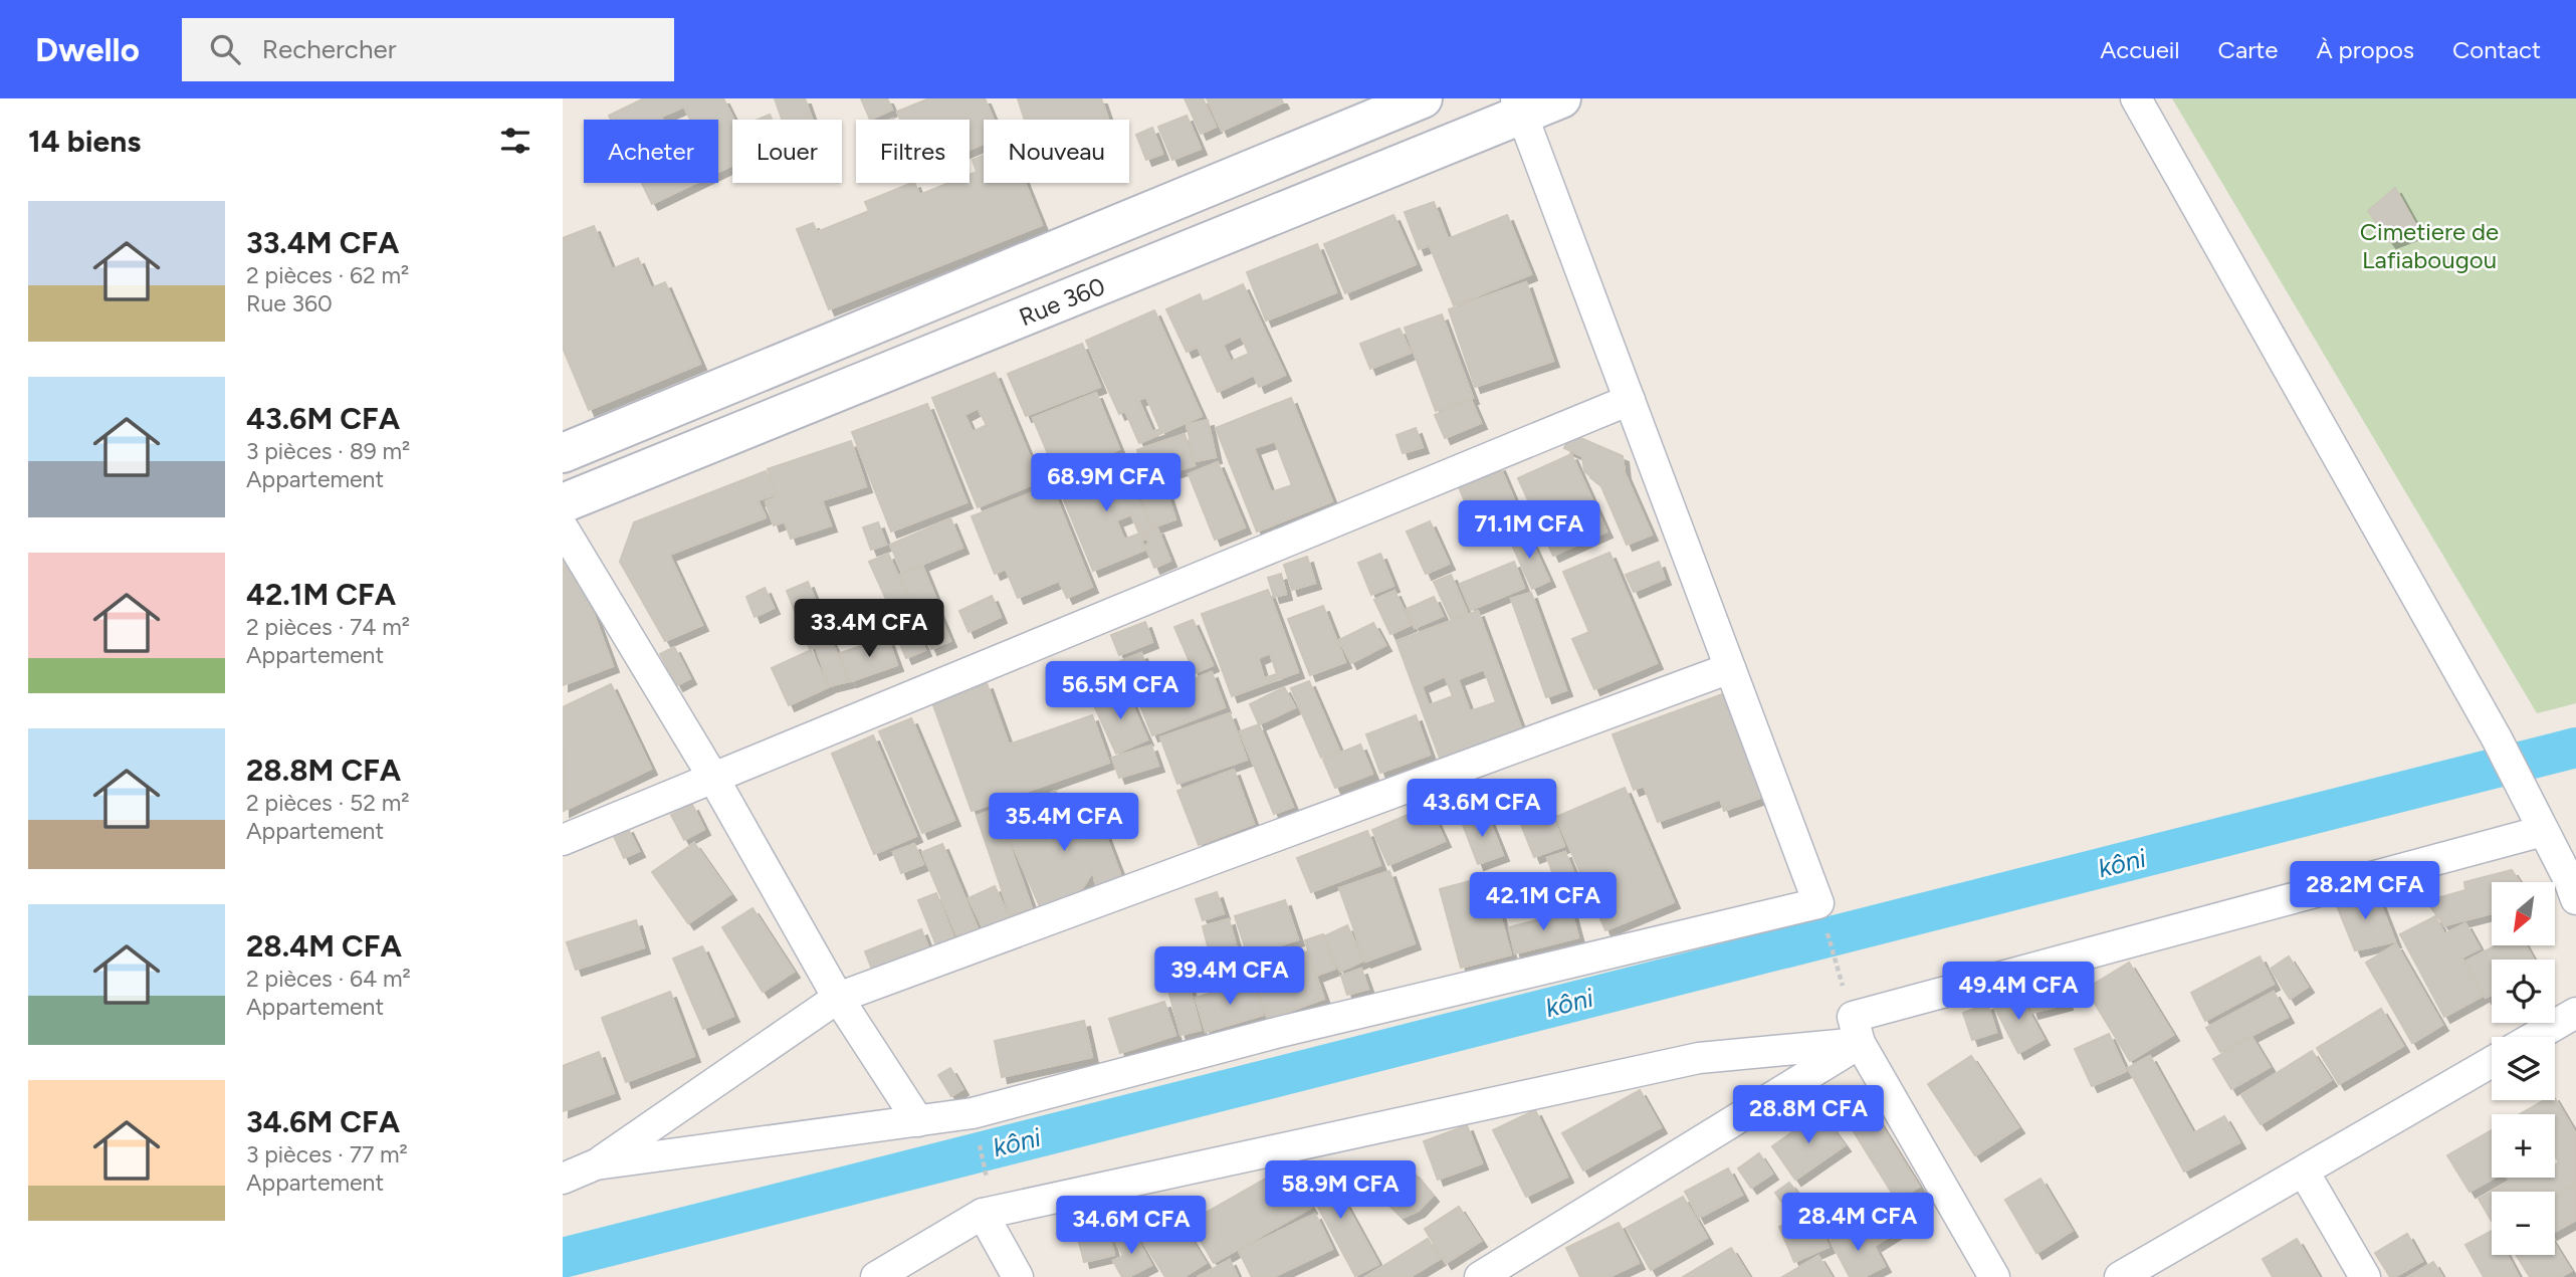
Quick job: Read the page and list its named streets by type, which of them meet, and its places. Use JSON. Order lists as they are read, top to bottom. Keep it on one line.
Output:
{"streets":{"main road":["Rue 360"]},"water":["kôni"],"parks":["Cimetiere de Lafiabougou"],"north":"bottom left","page":{"header":"Dwello","search":"Rechercher","nav":["Accueil","Carte","À propos","Contact"],"heading":"14 biens","chip":["Acheter","Louer","Filtres","Nouveau"],"list":[{"name":"33.4M CFA","note":"2 pièces · 62 m² · Rue 360"},{"name":"43.6M CFA","note":"3 pièces · 89 m² · Appartement"},{"name":"42.1M CFA","note":"2 pièces · 74 m² · Appartement"},{"name":"28.8M CFA","note":"2 pièces · 52 m² · Appartement"},{"name":"28.4M CFA","note":"2 pièces · 64 m² · Appartement"},{"name":"34.6M CFA","note":"3 pièces · 77 m² · Appartement"}],"price":["68.9M CFA","71.1M CFA","33.4M CFA","56.5M CFA","43.6M CFA","35.4M CFA","28.2M CFA","42.1M CFA","39.4M CFA","49.4M CFA","28.8M CFA","58.9M CFA","28.4M CFA","34.6M CFA"],"map_buttons":["+","−"]}}
